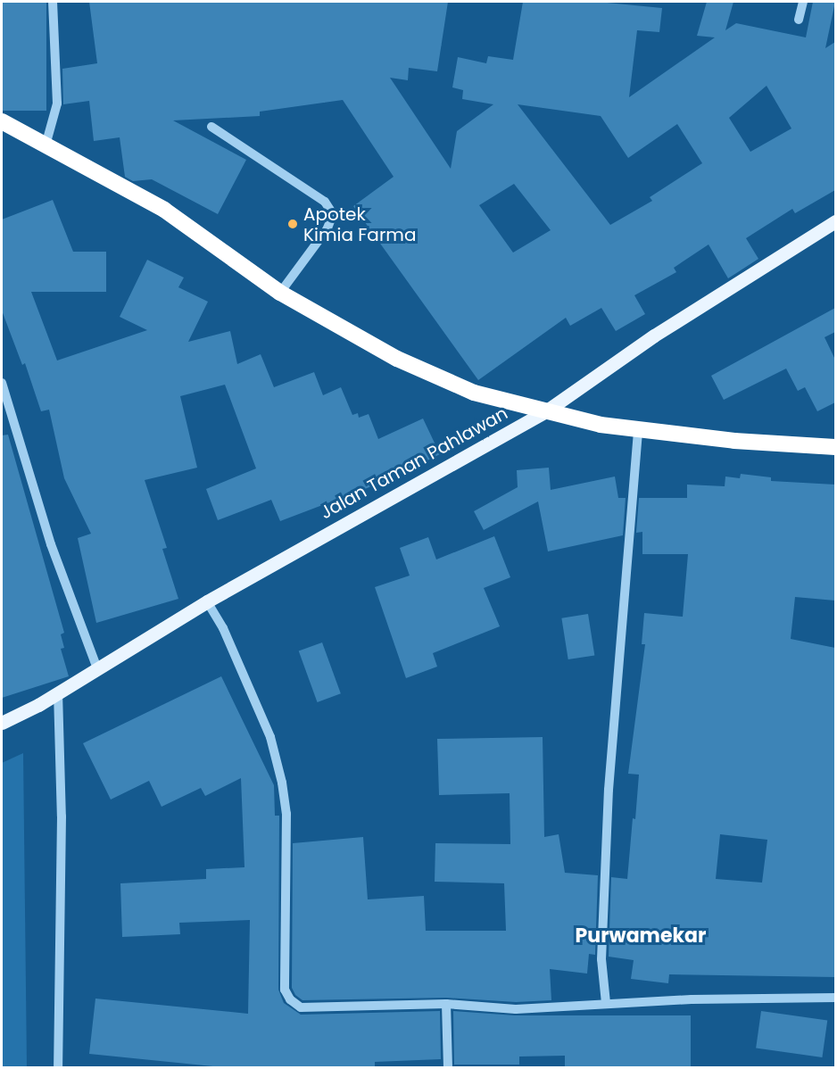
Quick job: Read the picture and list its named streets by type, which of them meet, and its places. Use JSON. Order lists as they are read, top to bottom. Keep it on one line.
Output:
{"streets":{"main road":["Jalan Taman Pahlawan"]},"districts":["Purwamekar"],"places":["Apotek Kimia Farma"]}
